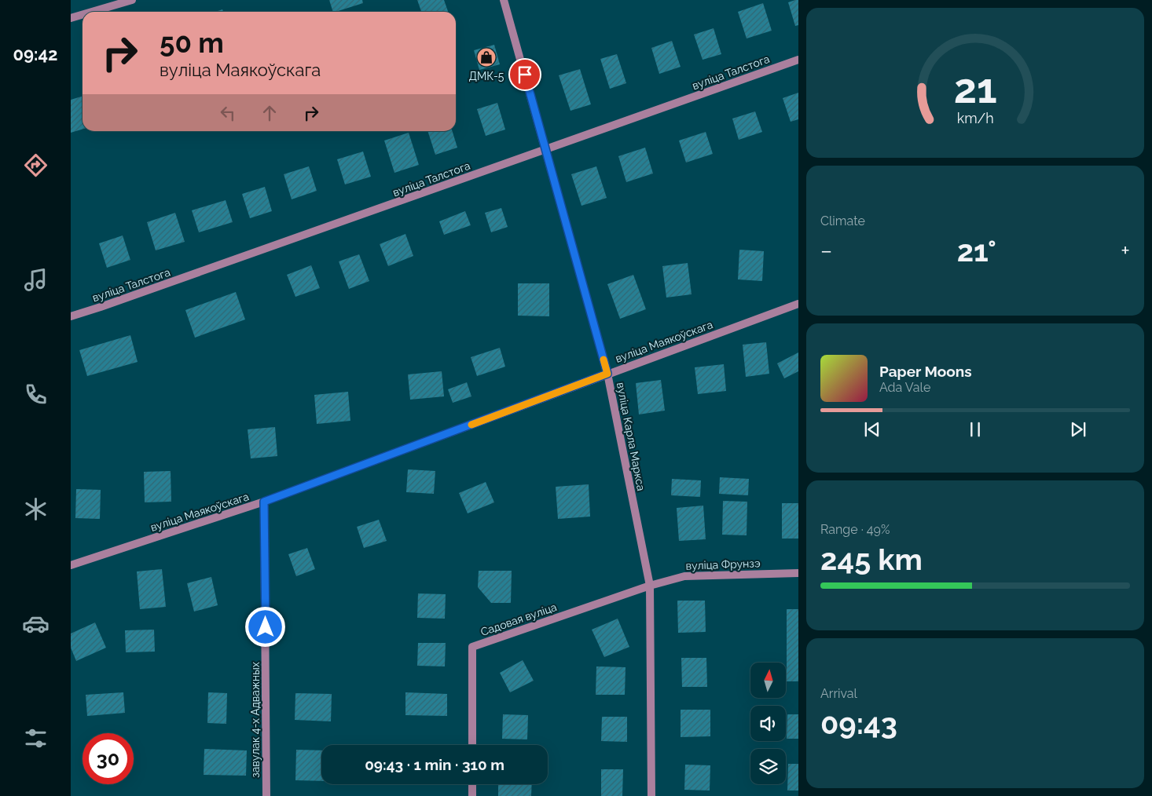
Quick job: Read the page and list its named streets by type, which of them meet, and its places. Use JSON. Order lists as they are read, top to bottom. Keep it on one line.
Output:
{"streets":{"street":["вуліца Талстога","вуліца Маякоўскага","вуліца Карла Маркса","вуліца Фрунзэ","Садовая вуліца","завулак 4-х Адважных"]},"crossings":[["вуліца Талстога","вуліца Карла Маркса"],["вуліца Маякоўскага","вуліца Карла Маркса"],["вуліца Маякоўскага","завулак 4-х Адважных"],["вуліца Карла Маркса","вуліца Фрунзэ"],["вуліца Карла Маркса","Садовая вуліца"],["вуліца Фрунзэ","Садовая вуліца"]],"places":{"shop":["ДМК-5"]},"north":"top","page":{"tabs":"09:42","turn":["50 m","вуліца Маякоўскага"],"tile":["Climate",["Range · 49%","245 km"],["Arrival","09:43"]],"heat":["−","21°","+"],"song":["Paper Moons","Ada Vale"],"limit":"30","trip":"09:43 · 1 min · 310 m","gauge":["21","km/h"]}}
